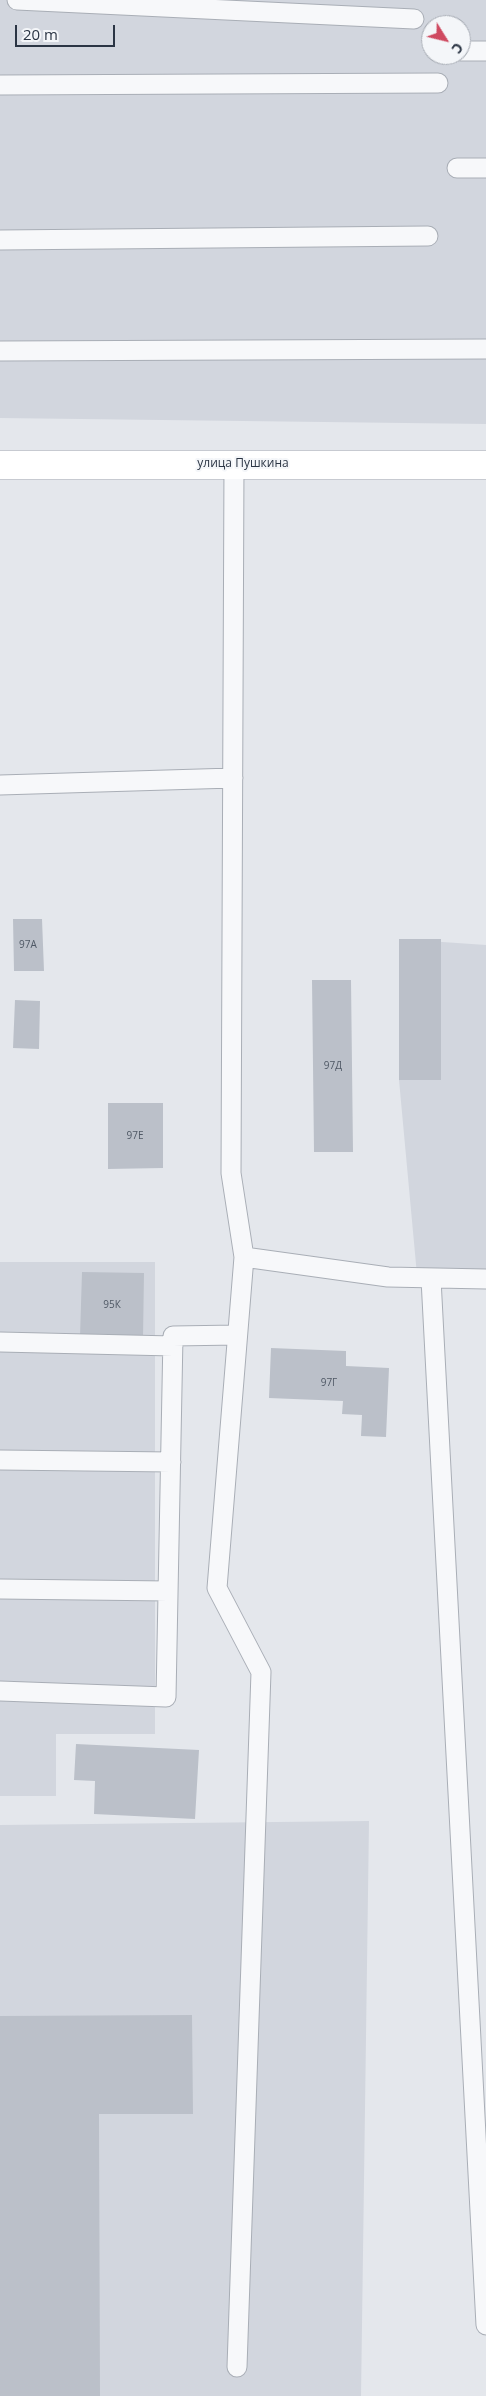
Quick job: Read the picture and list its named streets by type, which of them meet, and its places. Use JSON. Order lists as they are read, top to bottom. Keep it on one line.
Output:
{"streets":{"main road":["улица Пушкина"]},"house_numbers":["97А","97Д","97Е","95К","97Г"],"scale_bar":"20 m","north":"bottom right"}
